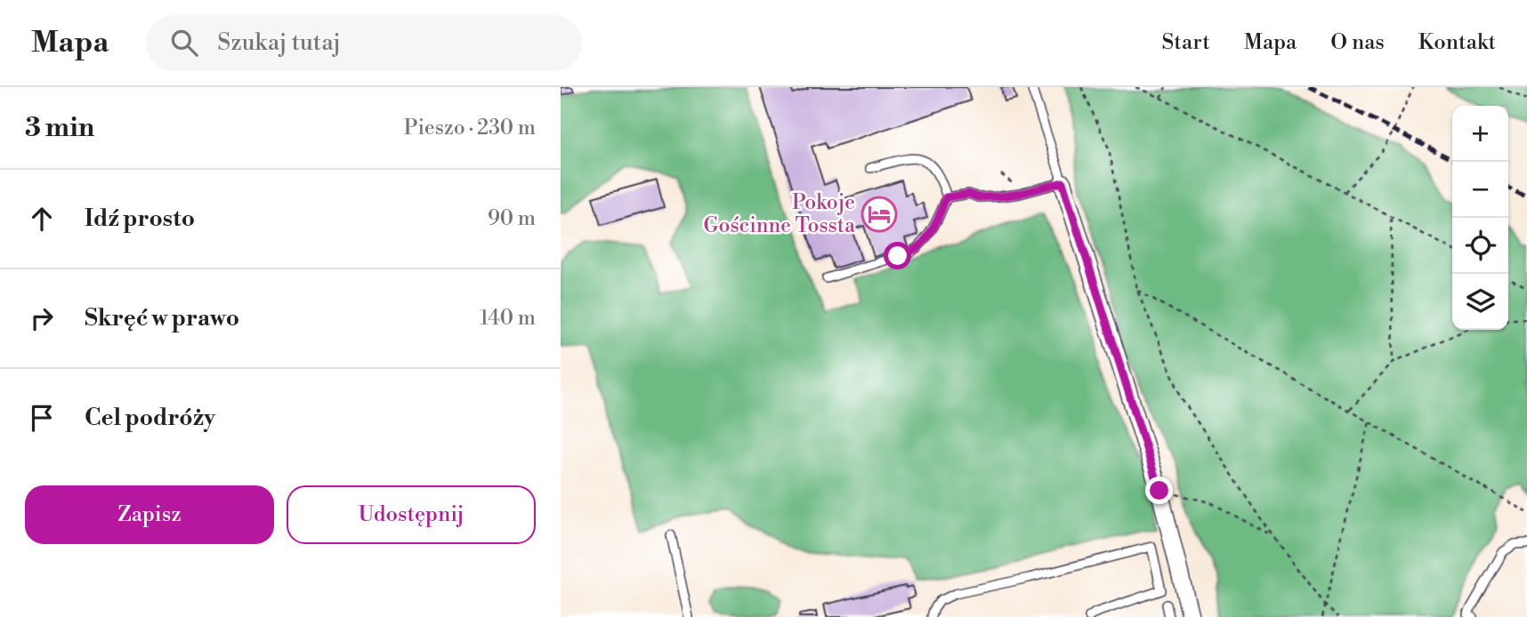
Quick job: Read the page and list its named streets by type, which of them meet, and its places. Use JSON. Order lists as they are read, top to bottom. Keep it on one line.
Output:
{"places":{"hotel":["Pokoje Gościnne Tossta"]},"page":{"header":"Mapa","search":"Szukaj tutaj","nav":["Start","Mapa","O nas","Kontakt"],"heading":["3 min","Pieszo · 230 m"],"map_buttons":["+","−"],"list":[["Idź prosto","90 m"],["Skręć w prawo","140 m"],"Cel podróży"],"buttons":["Zapisz","Udostępnij"]}}
